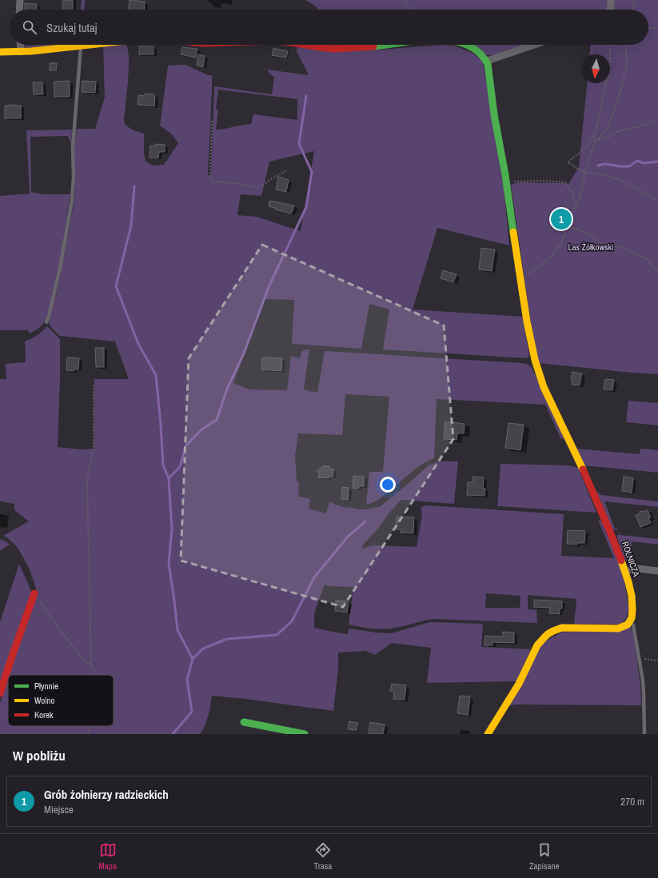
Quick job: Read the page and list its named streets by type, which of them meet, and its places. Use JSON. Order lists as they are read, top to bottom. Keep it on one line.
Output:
{"streets":{"street":["ROLNICZA"]},"parks":["Las Żółkowski"],"legend":["Płynnie","Wolno","Korek"],"north":"bottom","page":{"search":"Szukaj tutaj","pins":"1","heading":"W pobliżu","list":[{"mark":"1","name":"Grób żołnierzy radzieckich","note":"Miejsce","value":"270 m"}],"nav":["Mapa","Trasa","Zapisane"]}}
